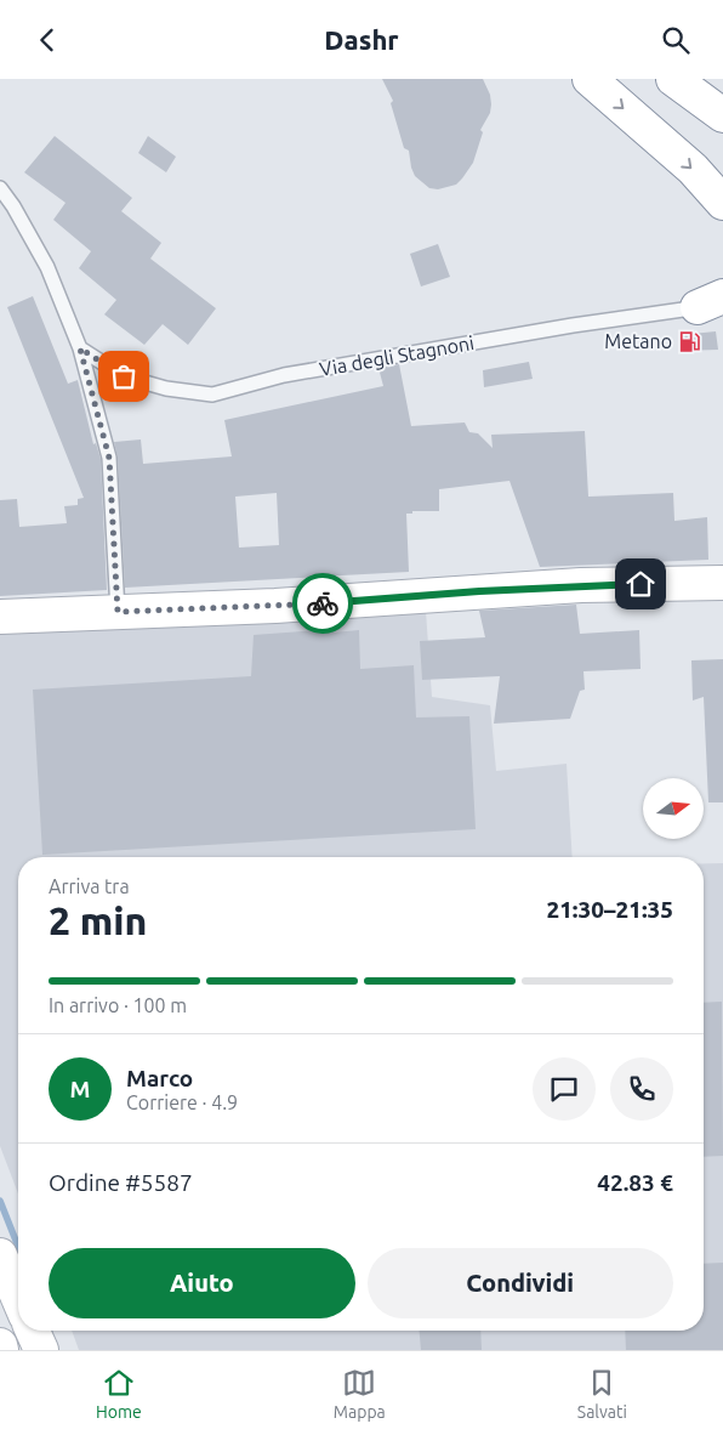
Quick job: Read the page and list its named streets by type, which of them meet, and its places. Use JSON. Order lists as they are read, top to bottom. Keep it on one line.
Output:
{"streets":{"lane":["Via degli Stagnoni"]},"places":{"fuel station":["Metano"]},"north":"right","page":{"header":"Dashr","heading":["2 min","Arriva tra","21:30–21:35"],"panel":["Marco","Corriere · 4.9","Ordine #5587","42.83 €"],"bar":"In arrivo · 100 m","round":"M","buttons":["Aiuto","Condividi"],"tabs":["Home","Mappa","Salvati"]}}
